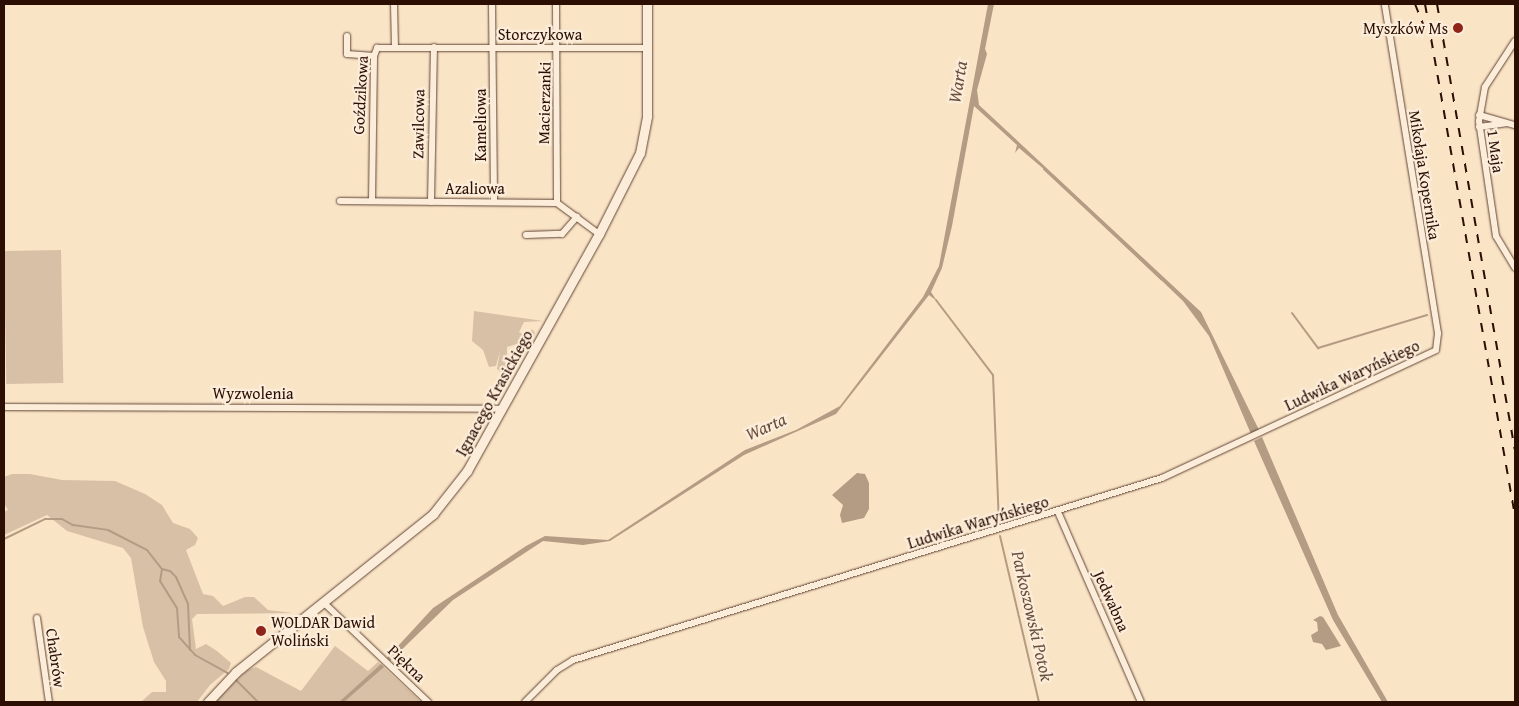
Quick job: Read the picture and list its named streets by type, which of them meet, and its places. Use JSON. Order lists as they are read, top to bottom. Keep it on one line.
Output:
{"streets":{"street":["Storczykowa","Goździkowa","Macierzanki","Zawilcowa","Kameliowa","1 Maja","Mikołaja Kopernika","Azaliowa","Ludwika Waryńskiego","Wyzwolenia","Ignacego Krasickiego","Jedwabna","Chabrów","Piękna"]},"crossings":[["Storczykowa","Goździkowa"],["Storczykowa","Macierzanki"],["Storczykowa","Zawilcowa"],["Storczykowa","Kameliowa"],["Storczykowa","Ignacego Krasickiego"],["Goździkowa","Zawilcowa"],["Goździkowa","Azaliowa"],["Macierzanki","Azaliowa"],["Zawilcowa","Azaliowa"],["Kameliowa","Azaliowa"],["Mikołaja Kopernika","Ludwika Waryńskiego"],["Ludwika Waryńskiego","Jedwabna"],["Wyzwolenia","Ignacego Krasickiego"],["Ignacego Krasickiego","Piękna"]],"water":["Warta","Parkoszowski Potok"],"places":["Myszków Ms","WOLDAR Dawid Woliński"]}
